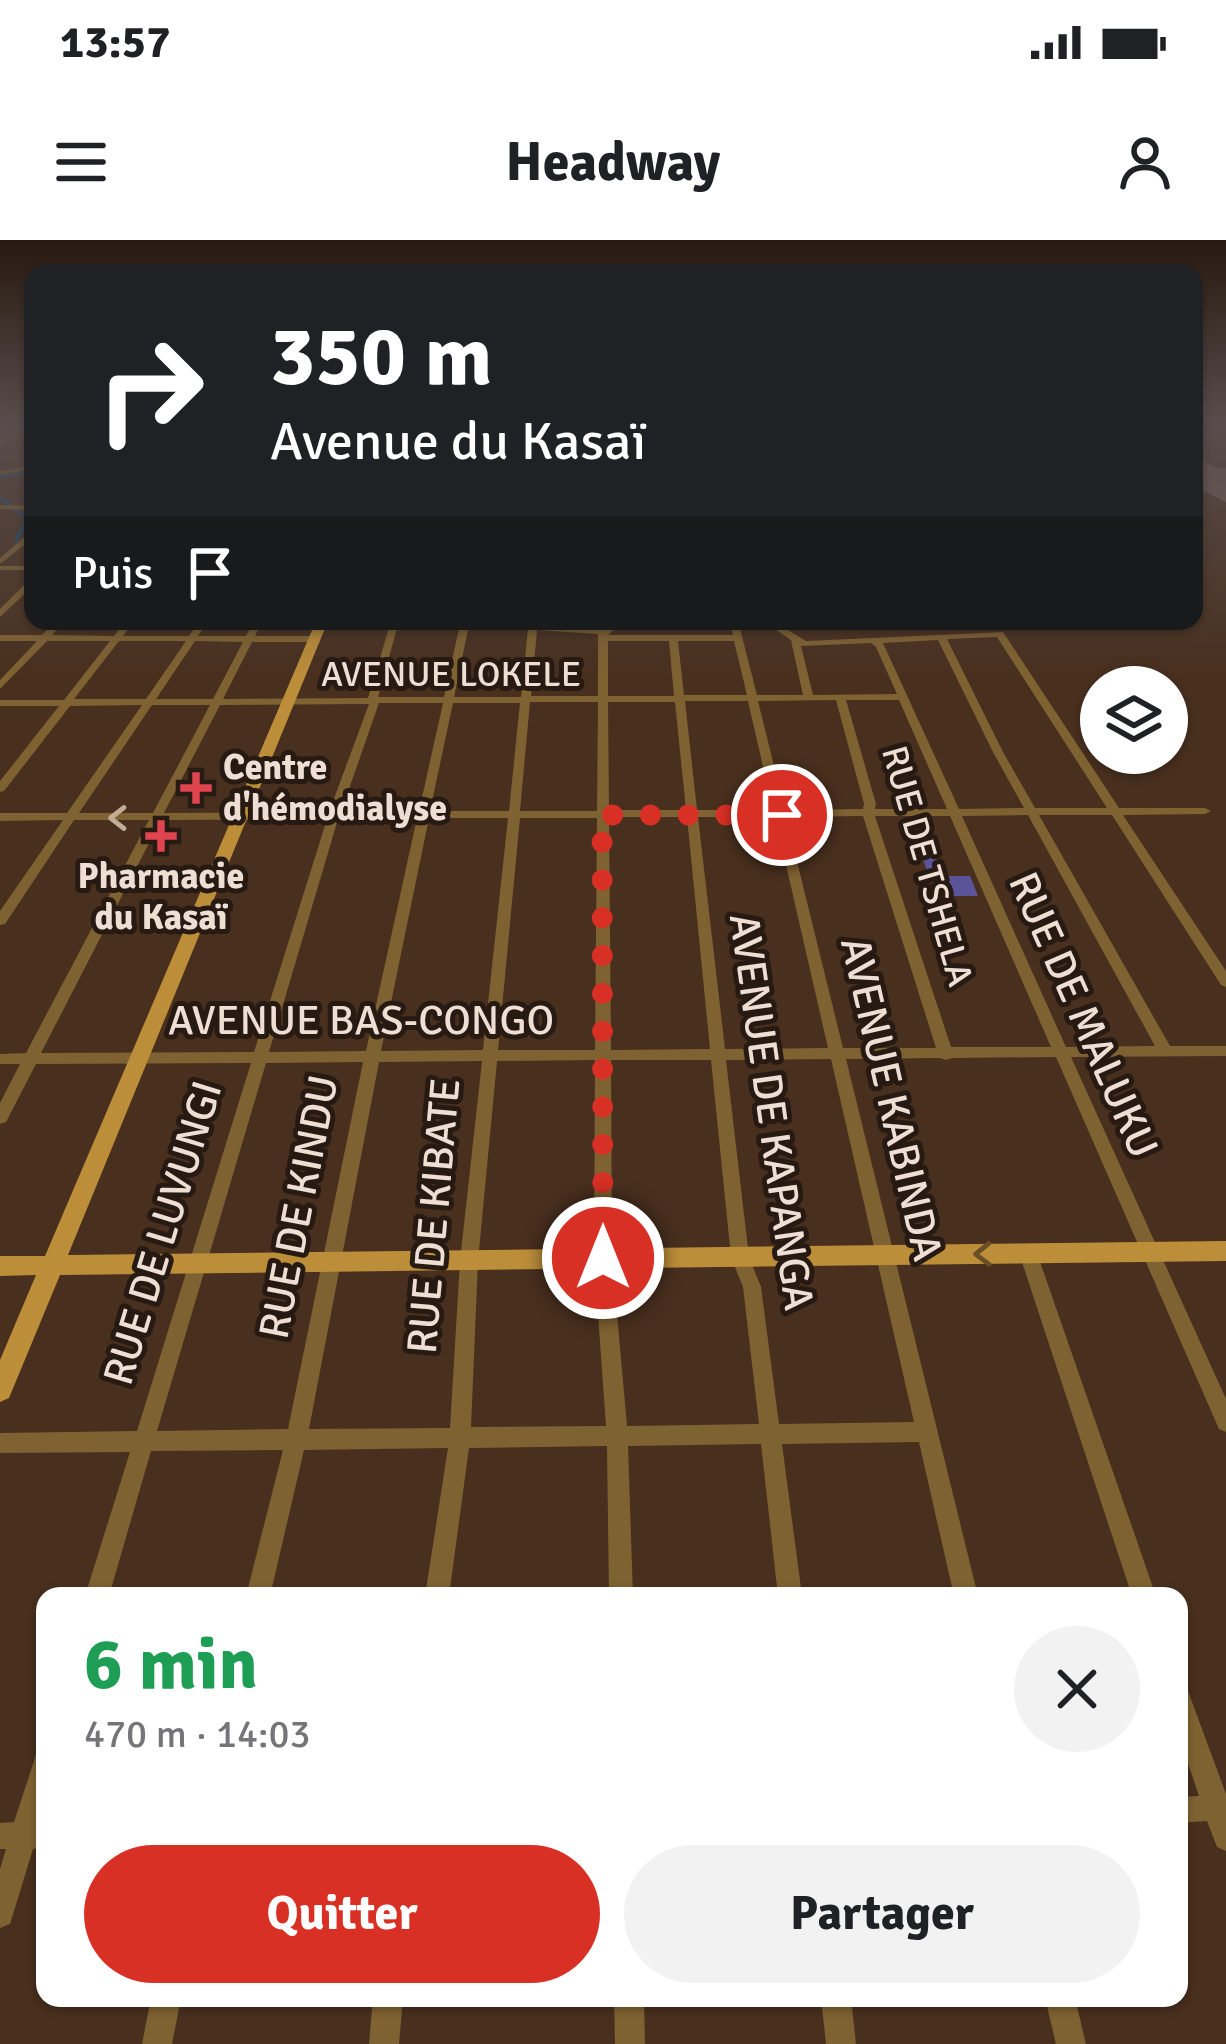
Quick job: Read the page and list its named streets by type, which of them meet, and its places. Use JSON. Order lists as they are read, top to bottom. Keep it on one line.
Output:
{"streets":{"street":["AVENUE LOKELE","RUE DE TSHELA","RUE DE MALUKU","AVENUE BAS-CONGO","AVENUE KABINDA","AVENUE DE KAPANGA","RUE DE KINDU","RUE DE KIBATE","RUE DE LUVUNGI"]},"crossings":[["AVENUE LOKELE","RUE DE TSHELA"],["AVENUE LOKELE","RUE DE MALUKU"],["AVENUE LOKELE","AVENUE KABINDA"],["AVENUE LOKELE","AVENUE DE KAPANGA"],["AVENUE LOKELE","RUE DE KINDU"],["AVENUE LOKELE","RUE DE KIBATE"],["AVENUE LOKELE","RUE DE LUVUNGI"],["RUE DE TSHELA","AVENUE BAS-CONGO"],["RUE DE MALUKU","AVENUE BAS-CONGO"],["AVENUE BAS-CONGO","AVENUE KABINDA"],["AVENUE BAS-CONGO","AVENUE DE KAPANGA"],["AVENUE BAS-CONGO","RUE DE KINDU"],["AVENUE BAS-CONGO","RUE DE KIBATE"],["AVENUE BAS-CONGO","RUE DE LUVUNGI"]],"places":{"health":["Centre d'hémodialyse","Pharmacie du Kasaï"]},"page":{"status":"13:57","header":"Headway","turn":["350 m","Avenue du Kasaï"],"then":"Puis","heading":["6 min","470 m · 14:03"],"buttons":["Quitter","Partager"]}}
